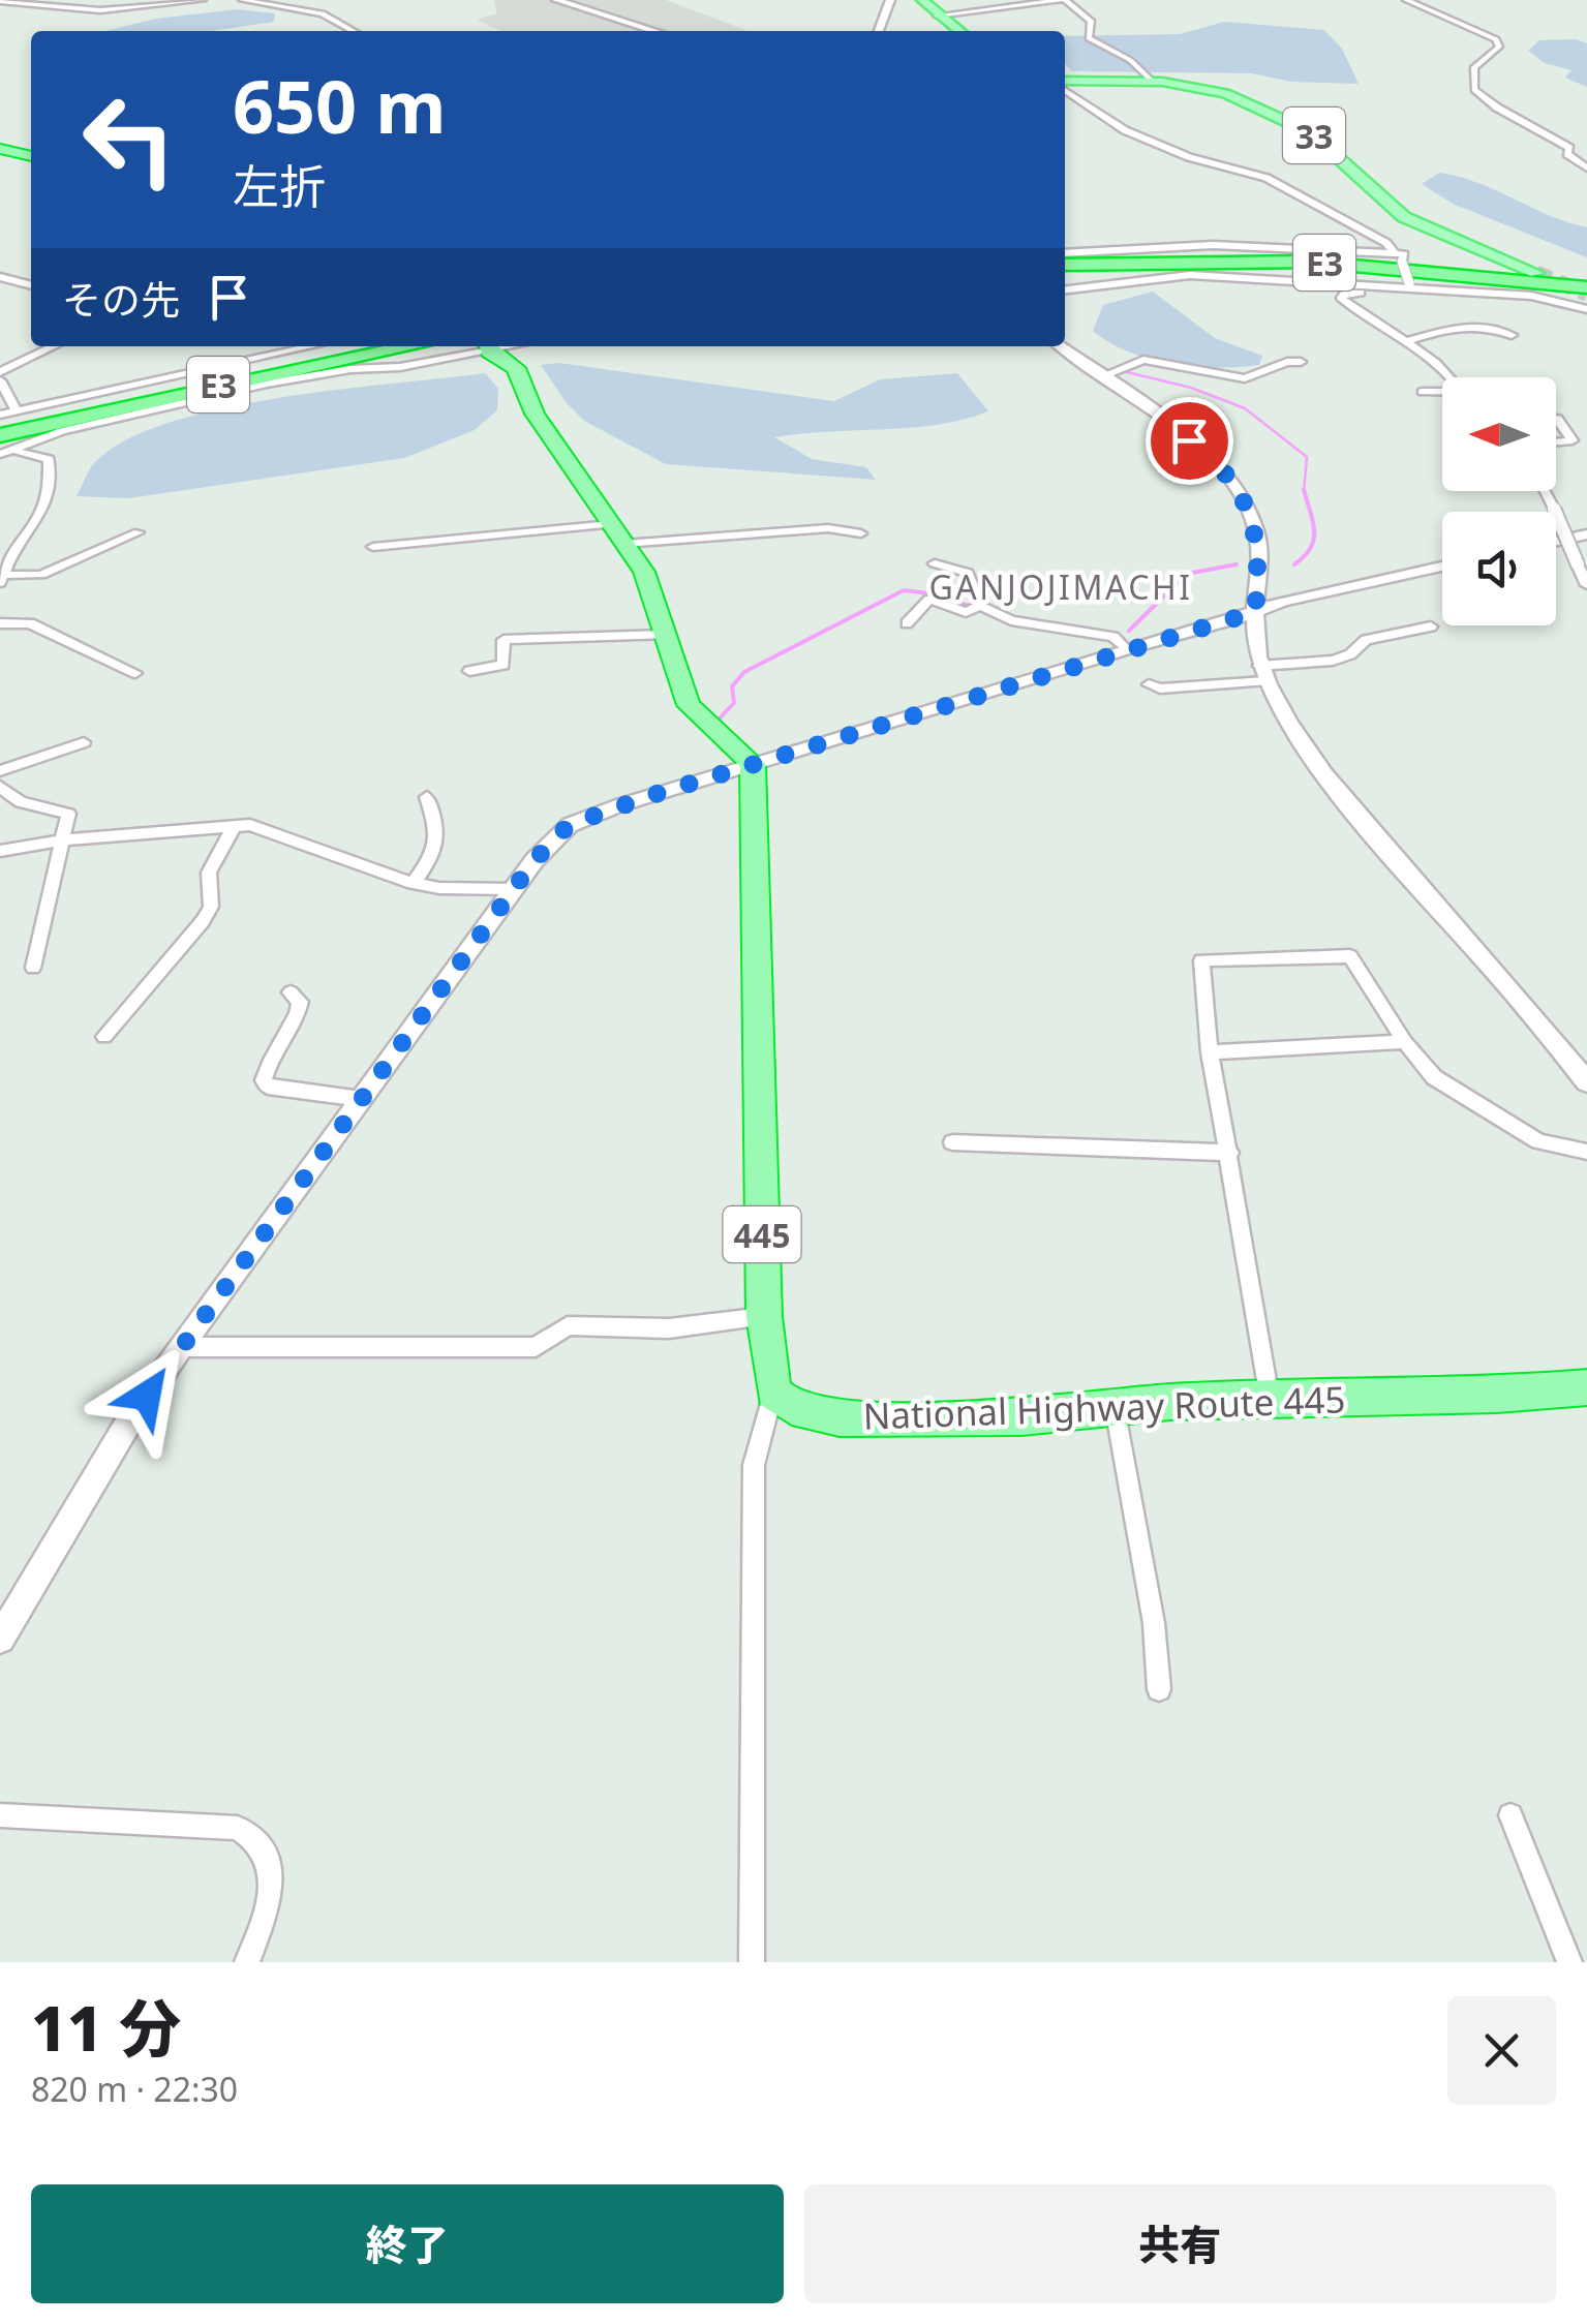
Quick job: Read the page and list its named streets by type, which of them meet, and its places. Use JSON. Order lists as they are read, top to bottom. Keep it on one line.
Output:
{"streets":{"highway":["E3","445","National Highway Route 445"],"main road":["33"]},"crossings":[["445","National Highway Route 445"]],"districts":["GANJOJIMACHI"],"north":"left","page":{"turn":["650 m","左折"],"then":"その先","heading":["11 分","820 m · 22:30"],"buttons":["終了","共有"]}}
